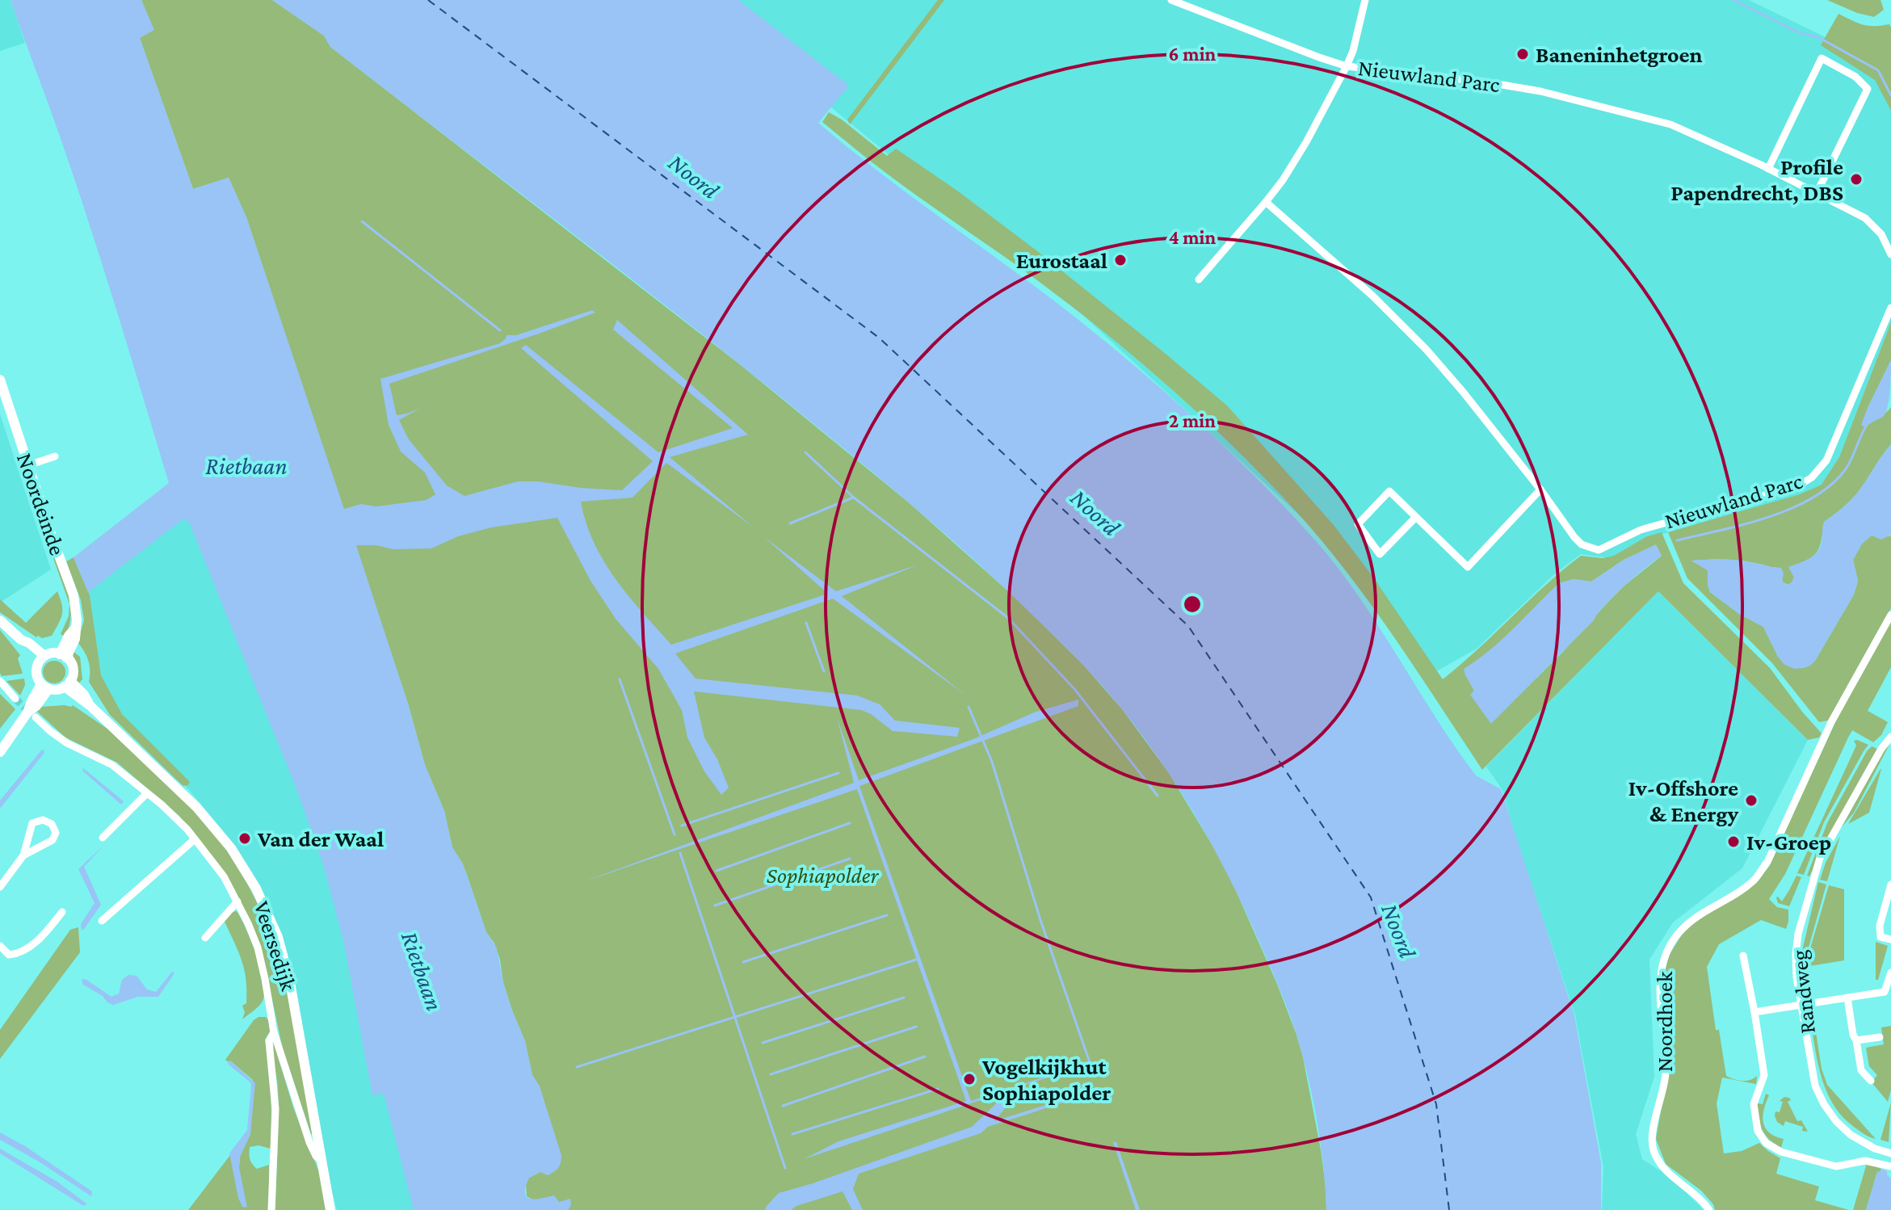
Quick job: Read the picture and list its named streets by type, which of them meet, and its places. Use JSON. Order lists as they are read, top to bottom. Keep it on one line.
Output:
{"streets":{"main road":["Noordeinde","Veersedijk"],"street":["Nieuwland Parc","Randweg","Noordhoek"]},"crossings":[["Noordeinde","Veersedijk"]],"water":["Noord","Rietbaan"],"parks":["Sophiapolder"],"places":["Baneninhetgroen","Profile Papendrecht, DBS","Eurostaal","Iv-Offshore & Energy","Van der Waal","Iv-Groep","Vogelkijkhut Sophiapolder"],"rings":["6 min","4 min","2 min"]}
